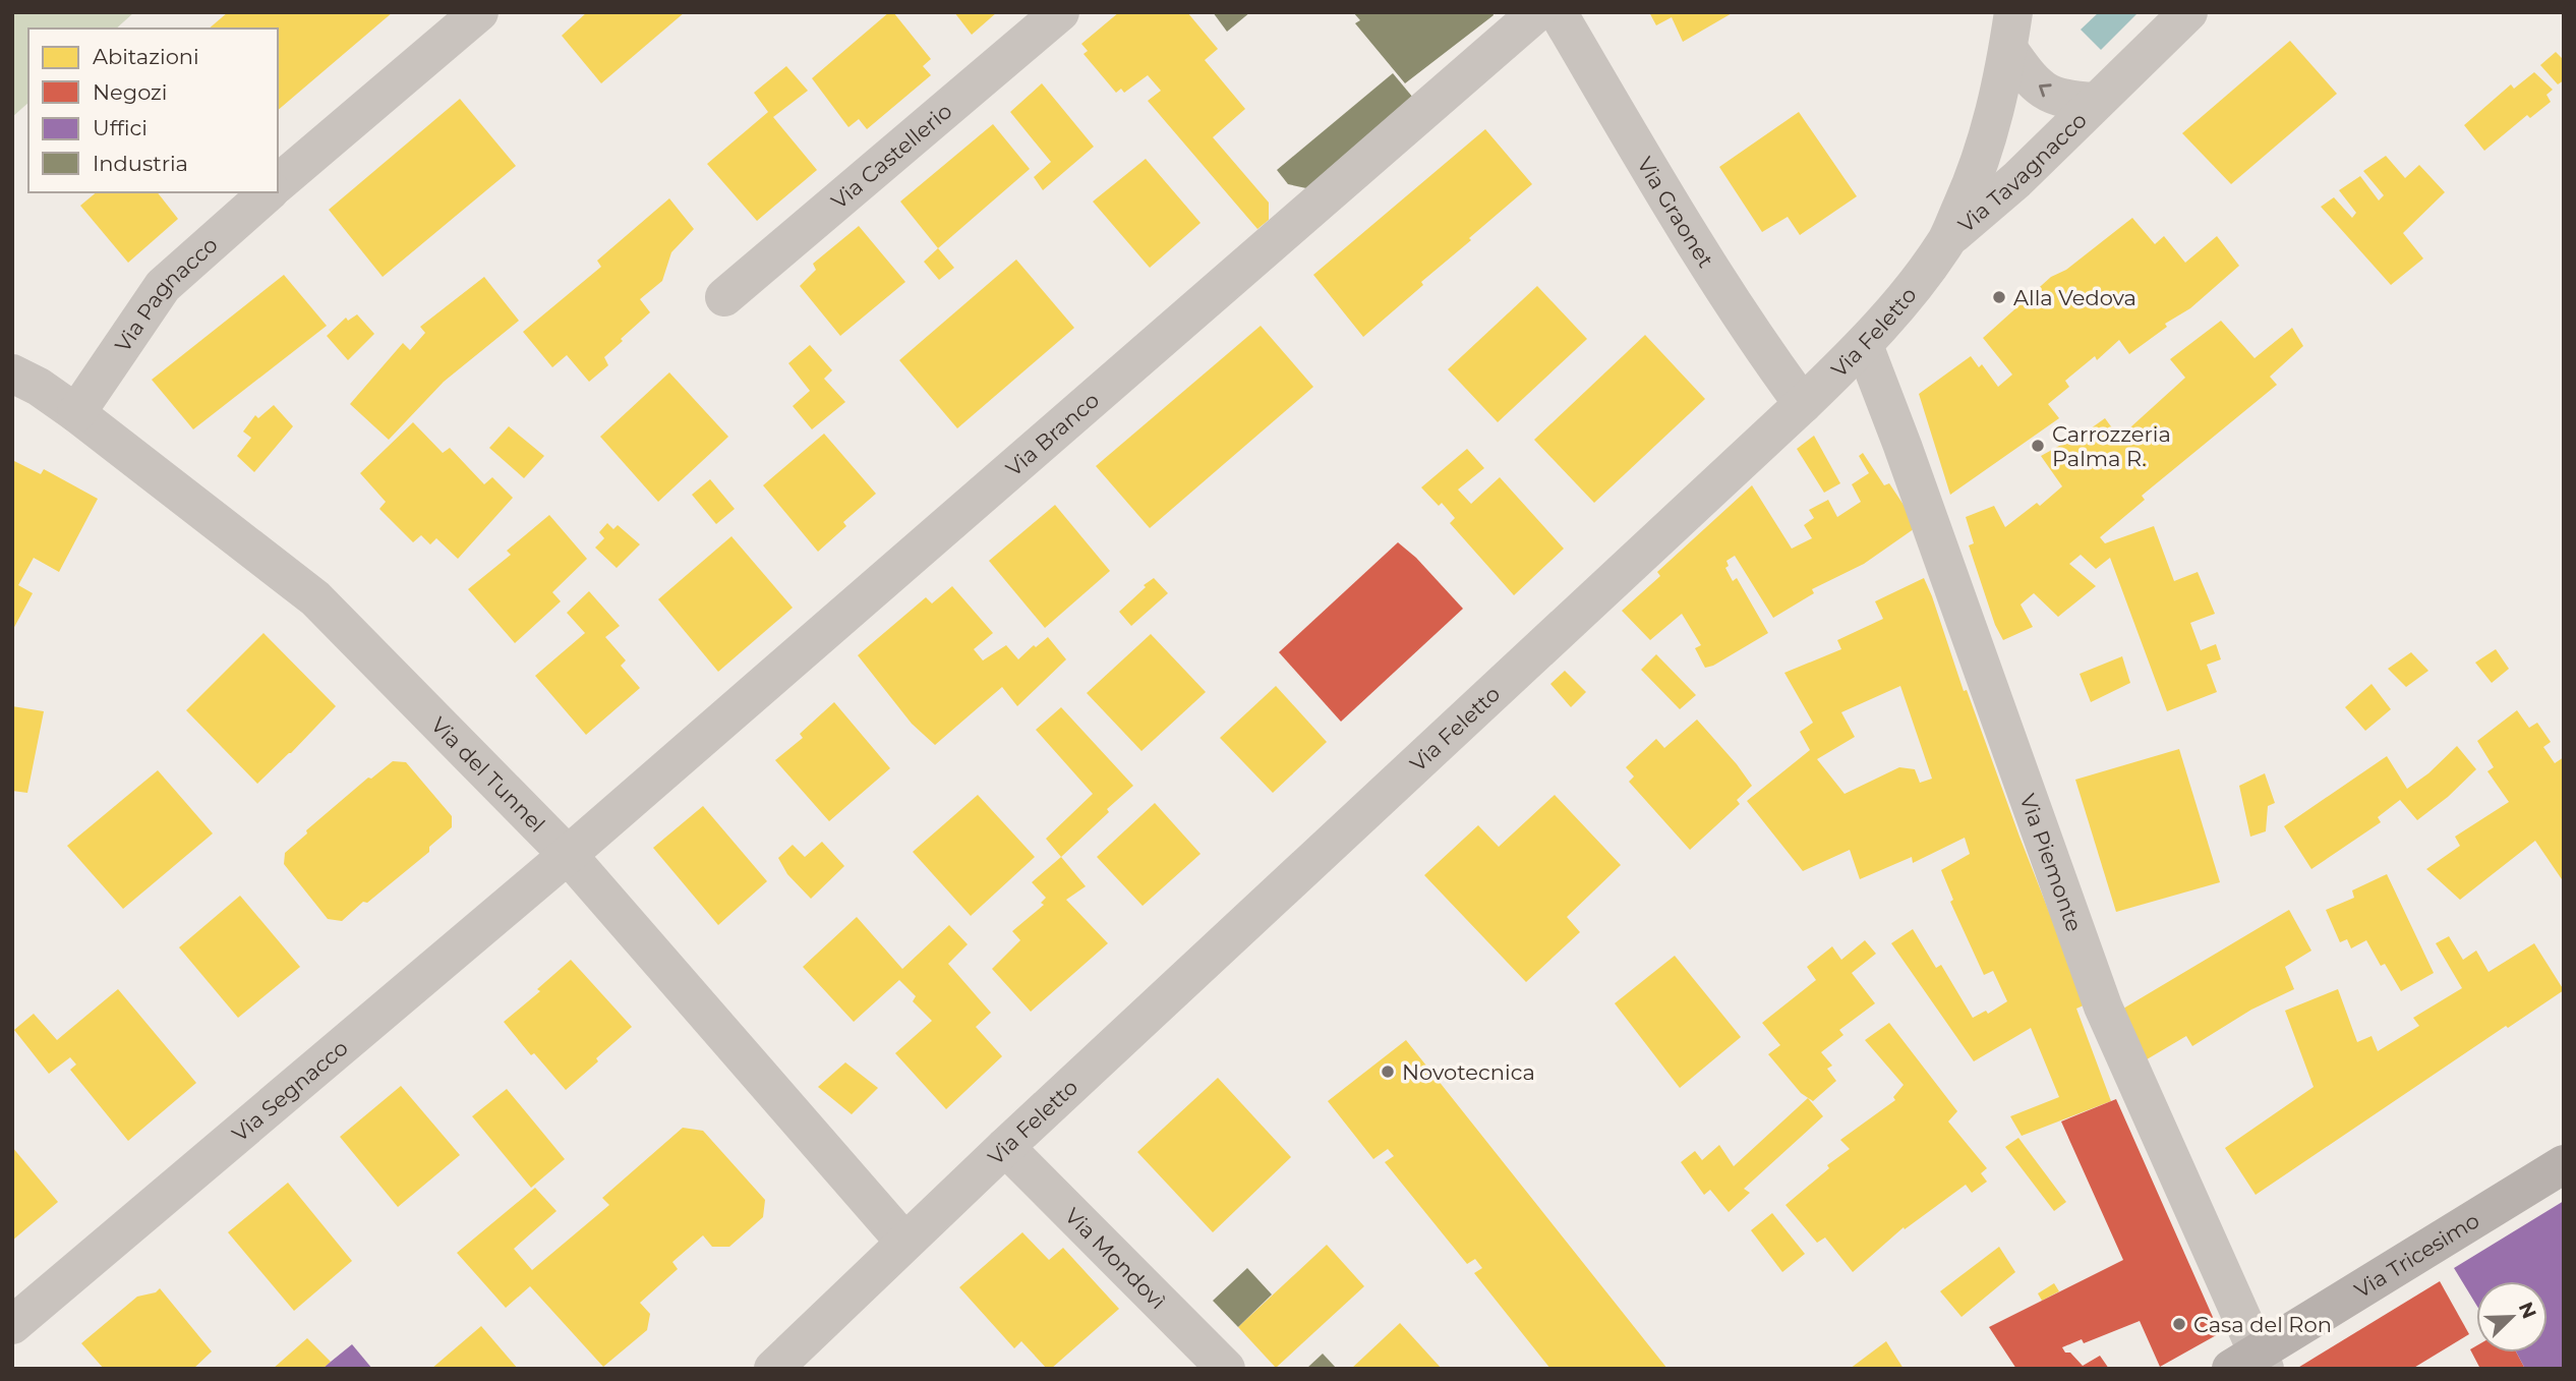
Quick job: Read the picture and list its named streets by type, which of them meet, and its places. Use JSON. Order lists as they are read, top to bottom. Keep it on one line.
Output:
{"streets":{"main road":["Via Tricesimo"],"street":["Via Castellerio","Via Tavagnacco","Via Graonet","Via Pagnacco","Via Feletto","Via Branco","Via del Tunnel","Via Piemonte","Via Segnacco","Via Mondovì"]},"crossings":[["Via Tavagnacco","Via Feletto"],["Via Graonet","Via Feletto"],["Via Pagnacco","Via del Tunnel"],["Via Feletto","Via del Tunnel"],["Via Feletto","Via Piemonte"],["Via Feletto","Via Mondovì"],["Via Branco","Via del Tunnel"],["Via Branco","Via Segnacco"],["Via del Tunnel","Via Segnacco"],["Via Piemonte","Via Tricesimo"]],"places":["Alla Vedova","Carrozzeria Palma R.","Novotecnica","Casa del Ron"],"legend":["Abitazioni","Negozi","Uffici","Industria"],"north":"top right"}
